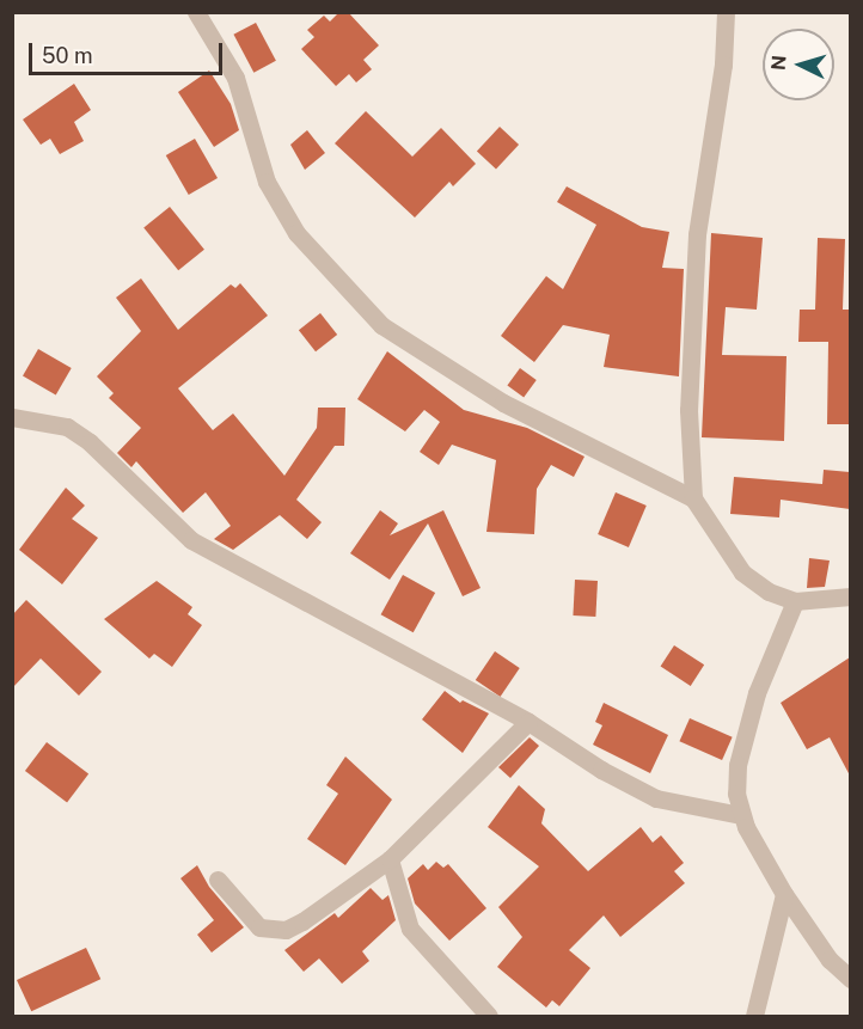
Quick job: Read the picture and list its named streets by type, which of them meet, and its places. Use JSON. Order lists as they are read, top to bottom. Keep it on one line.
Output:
{"scale_bar":"50 m","north":"left"}
